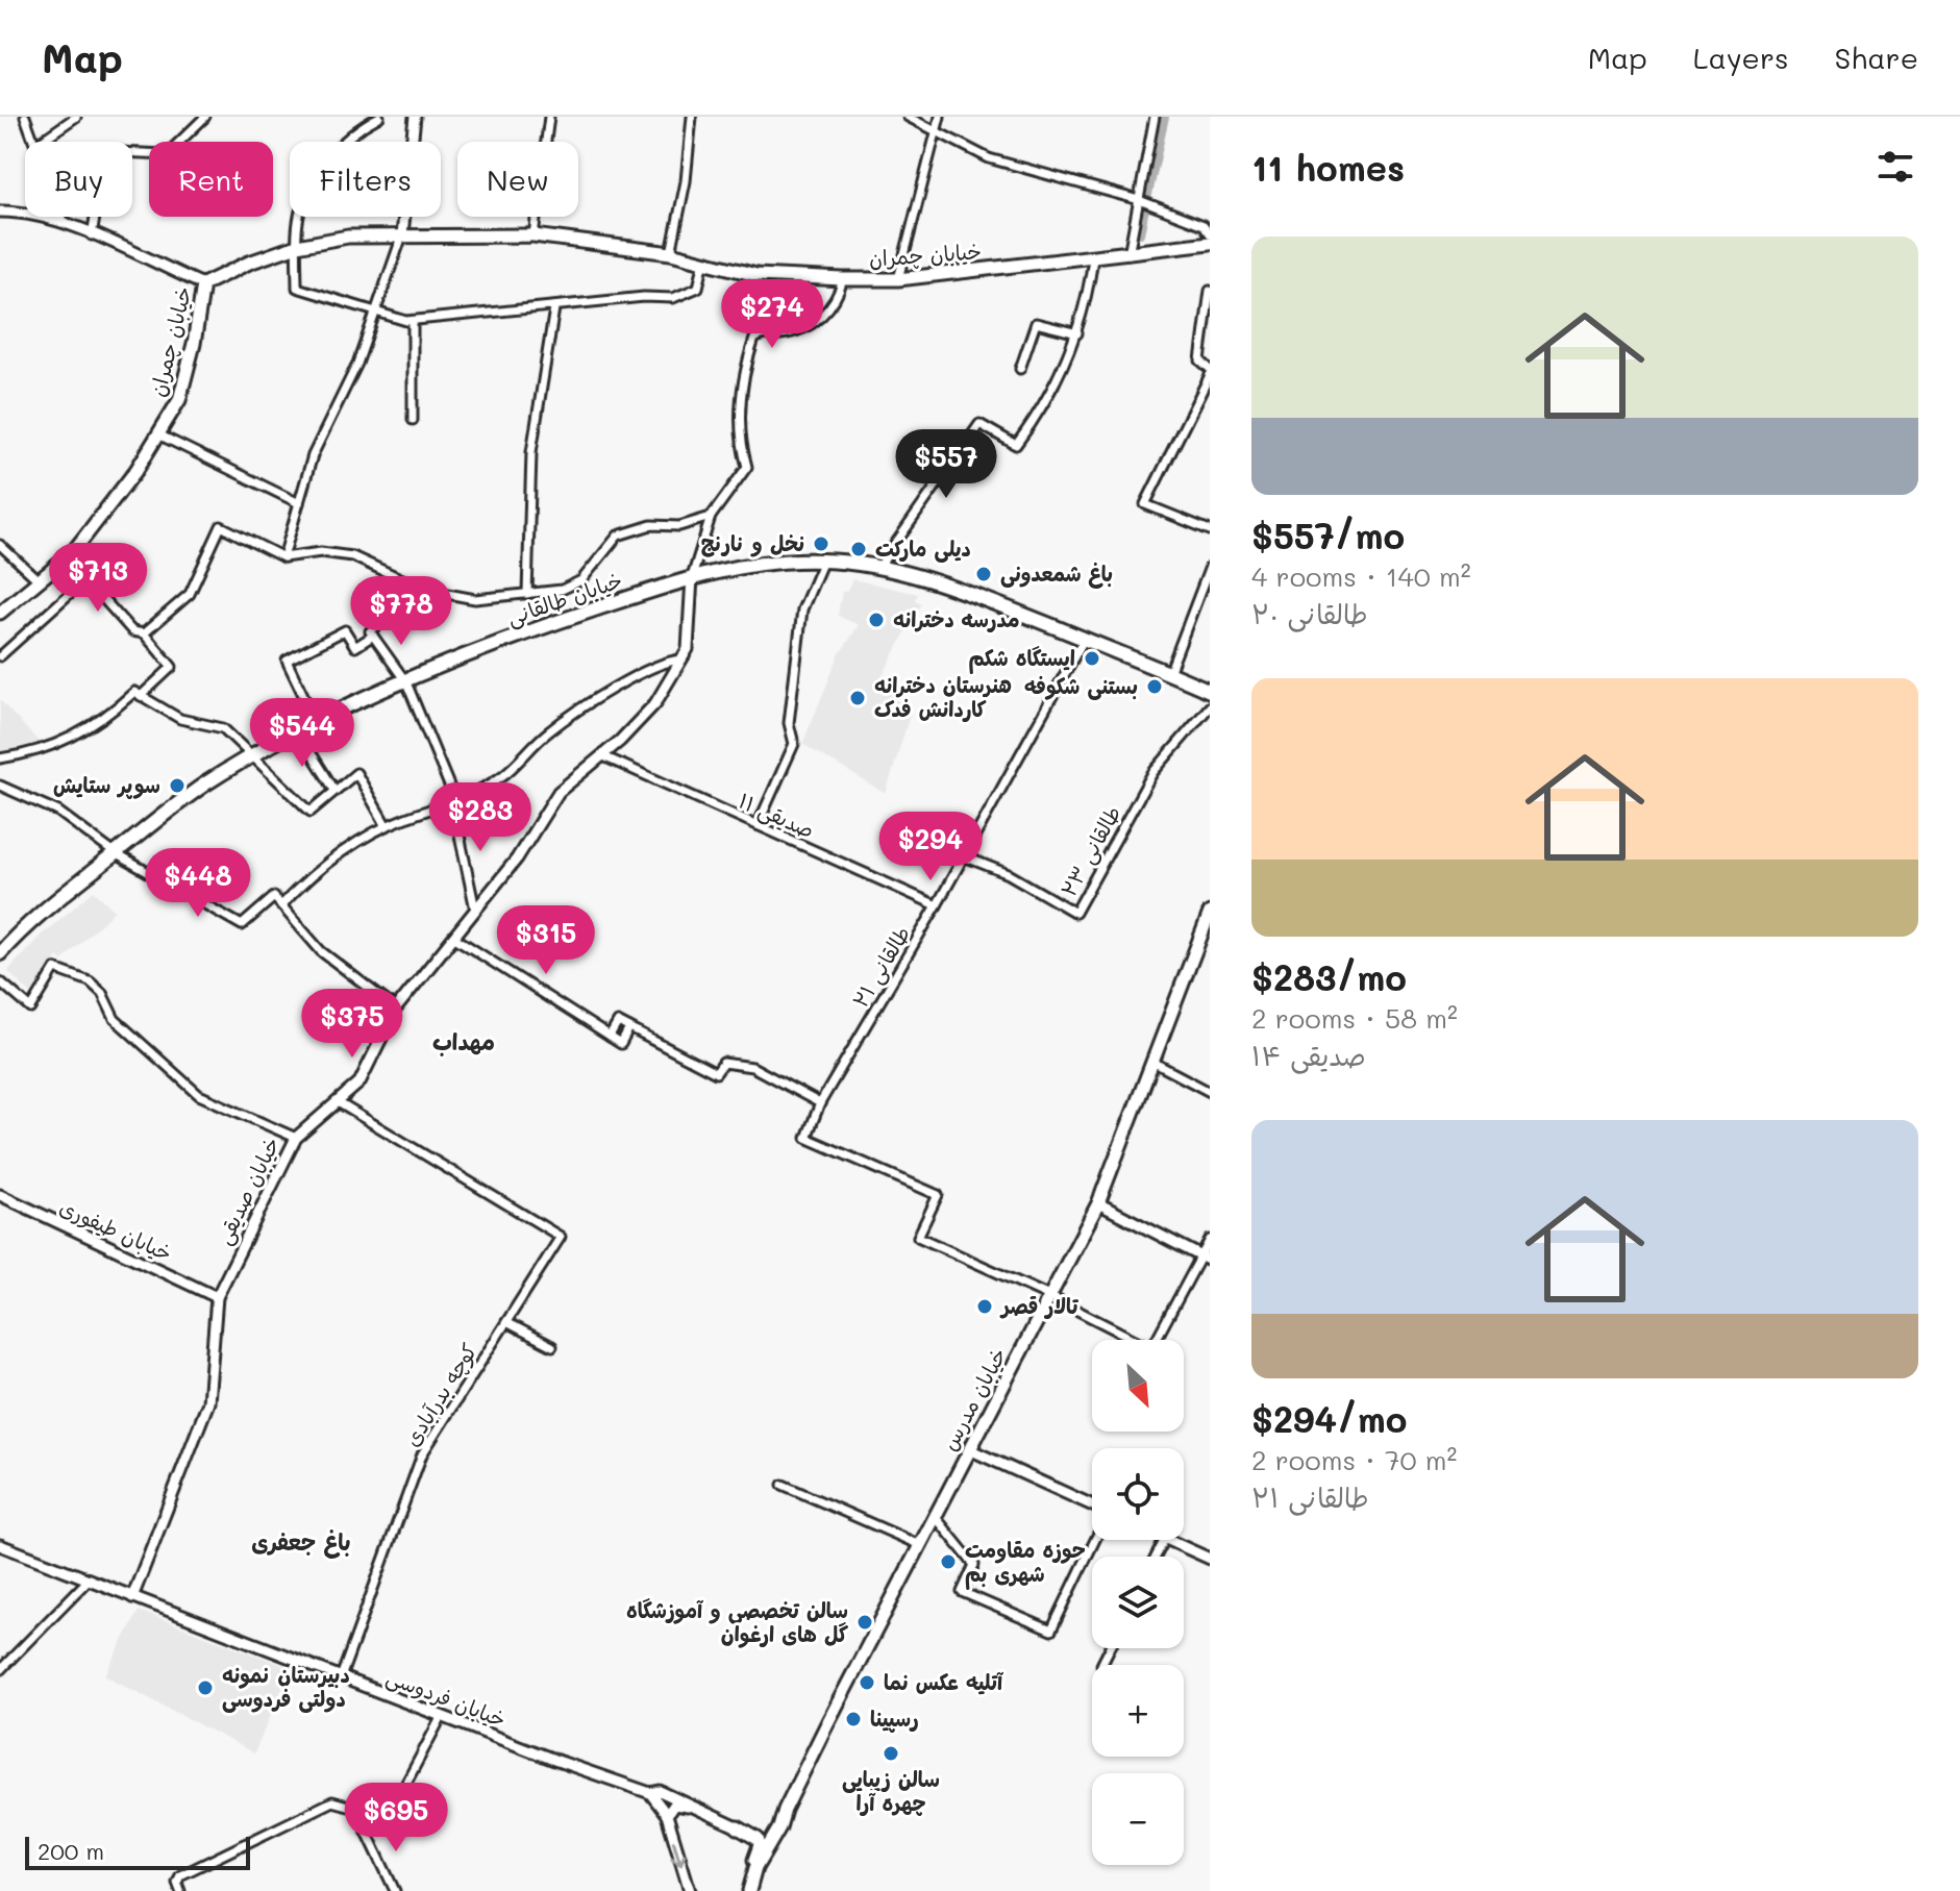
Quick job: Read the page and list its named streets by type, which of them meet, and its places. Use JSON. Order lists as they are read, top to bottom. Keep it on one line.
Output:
{"streets":{"main road":["خیابان چمران","خیابان طالقانی","خیابان مدرس"],"street":["صدیقی ۱۱","طالقانی ۲۳","طالقانی ۲۱","خیابان صدیقی","خیابان طیفوری","کوچه بدرآبادی","خیابان فردوسی"]},"crossings":[["خیابان طالقانی","طالقانی ۲۱"],["خیابان طالقانی","خیابان صدیقی"],["صدیقی ۱۱","طالقانی ۲۱"],["صدیقی ۱۱","خیابان صدیقی"],["طالقانی ۲۳","طالقانی ۲۱"],["طالقانی ۲۱","خیابان مدرس"],["خیابان صدیقی","خیابان طیفوری"],["خیابان صدیقی","کوچه بدرآبادی"],["خیابان صدیقی","خیابان فردوسی"],["کوچه بدرآبادی","خیابان فردوسی"]],"districts":["مهداب","باغ جعفری"],"places":["نخل و نارنج","دیلی مارکت","باغ شمعدونی","مدرسه دخترانه","ایستگاه شکم","بستنی شکوفه","هنرستان دخترانه کاردانش فدک","سوپر ستایش","تالار قصر","حوزه مقاومت شهری بم","سالن تخصصی و آموزشگاه گل های ارغوان","آتلیه عکس نما","دبیرستان نمونه دولتی فردوسی","رسپینا","سالن زیبایی چهره آرا"],"scale_bar":"200 m","north":"bottom right","page":{"header":"Map","nav":["Map","Layers","Share"],"heading":"11 homes","chip":["Buy","Rent","Filters","New"],"list":[{"name":"$557/mo","note":"4 rooms · 140 m² · طالقانی ۲۰"},{"name":"$283/mo","note":"2 rooms · 58 m² · صدیقی ۱۴"},{"name":"$294/mo","note":"2 rooms · 70 m² · طالقانی ۲۱"}],"price":["$274","$557","$713","$778","$544","$283","$294","$448","$315","$375","$695"],"map_buttons":["+","−"],"scale":"200 m"}}
